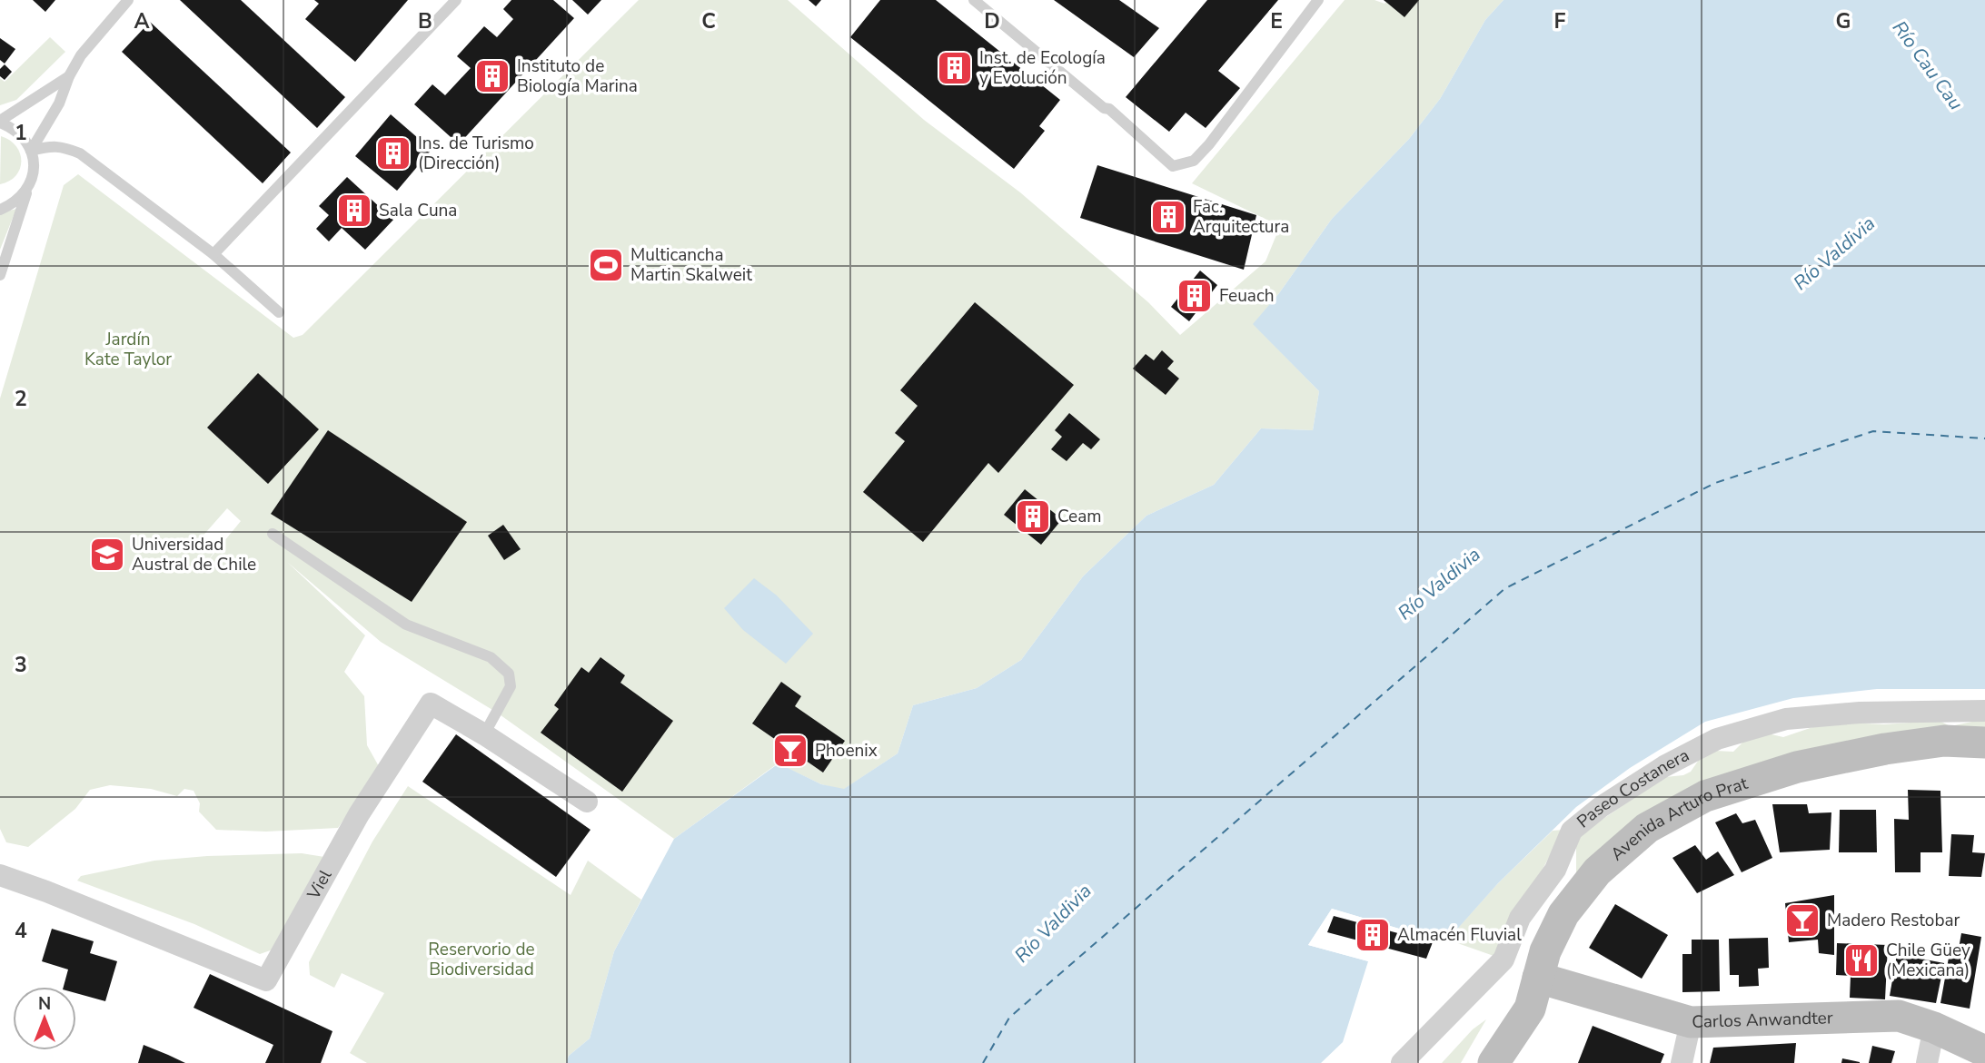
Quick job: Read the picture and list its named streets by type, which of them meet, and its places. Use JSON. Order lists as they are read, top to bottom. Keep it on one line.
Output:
{"streets":{"main road":["Avenida Arturo Prat","Carlos Anwandter"],"street":["Paseo Costanera","Viel"]},"crossings":[["Avenida Arturo Prat","Carlos Anwandter"]],"water":["Río Cau Cau","Río Valdivia"],"parks":["Jardín Kate Taylor","Reservorio de Biodiversidad"],"places":{"building":["Inst. de Ecología y Evolución","Instituto de Biología Marina","Ins. de Turismo (Dirección)","Sala Cuna","Fac. Arquitectura","Feuach","Ceam","Almacén Fluvial"],"sports":["Multicancha Martin Skalweit"],"school or university":["Universidad Austral de Chile"],"bar":["Phoenix","Madero Restobar"],"restaurant":["Chile Güey (Mexicana)"]},"north":"top","grid":{"columns":["A","B","C","D","E","F","G"],"rows":["1","2","3","4"]}}
